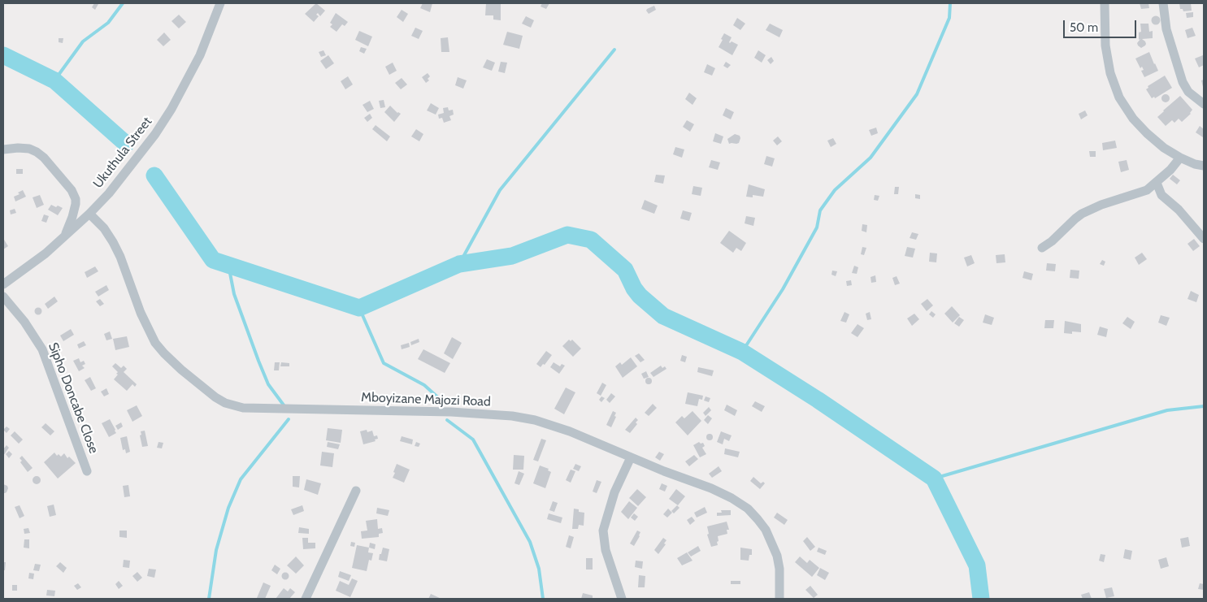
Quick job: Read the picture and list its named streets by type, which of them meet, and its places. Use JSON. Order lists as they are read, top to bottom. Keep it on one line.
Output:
{"streets":{"street":["Ukuthula Street","Sipho Doncabe Close","Mboyizane Majozi Road"]},"crossings":[["Ukuthula Street","Mboyizane Majozi Road"]],"scale_bar":"50 m"}
